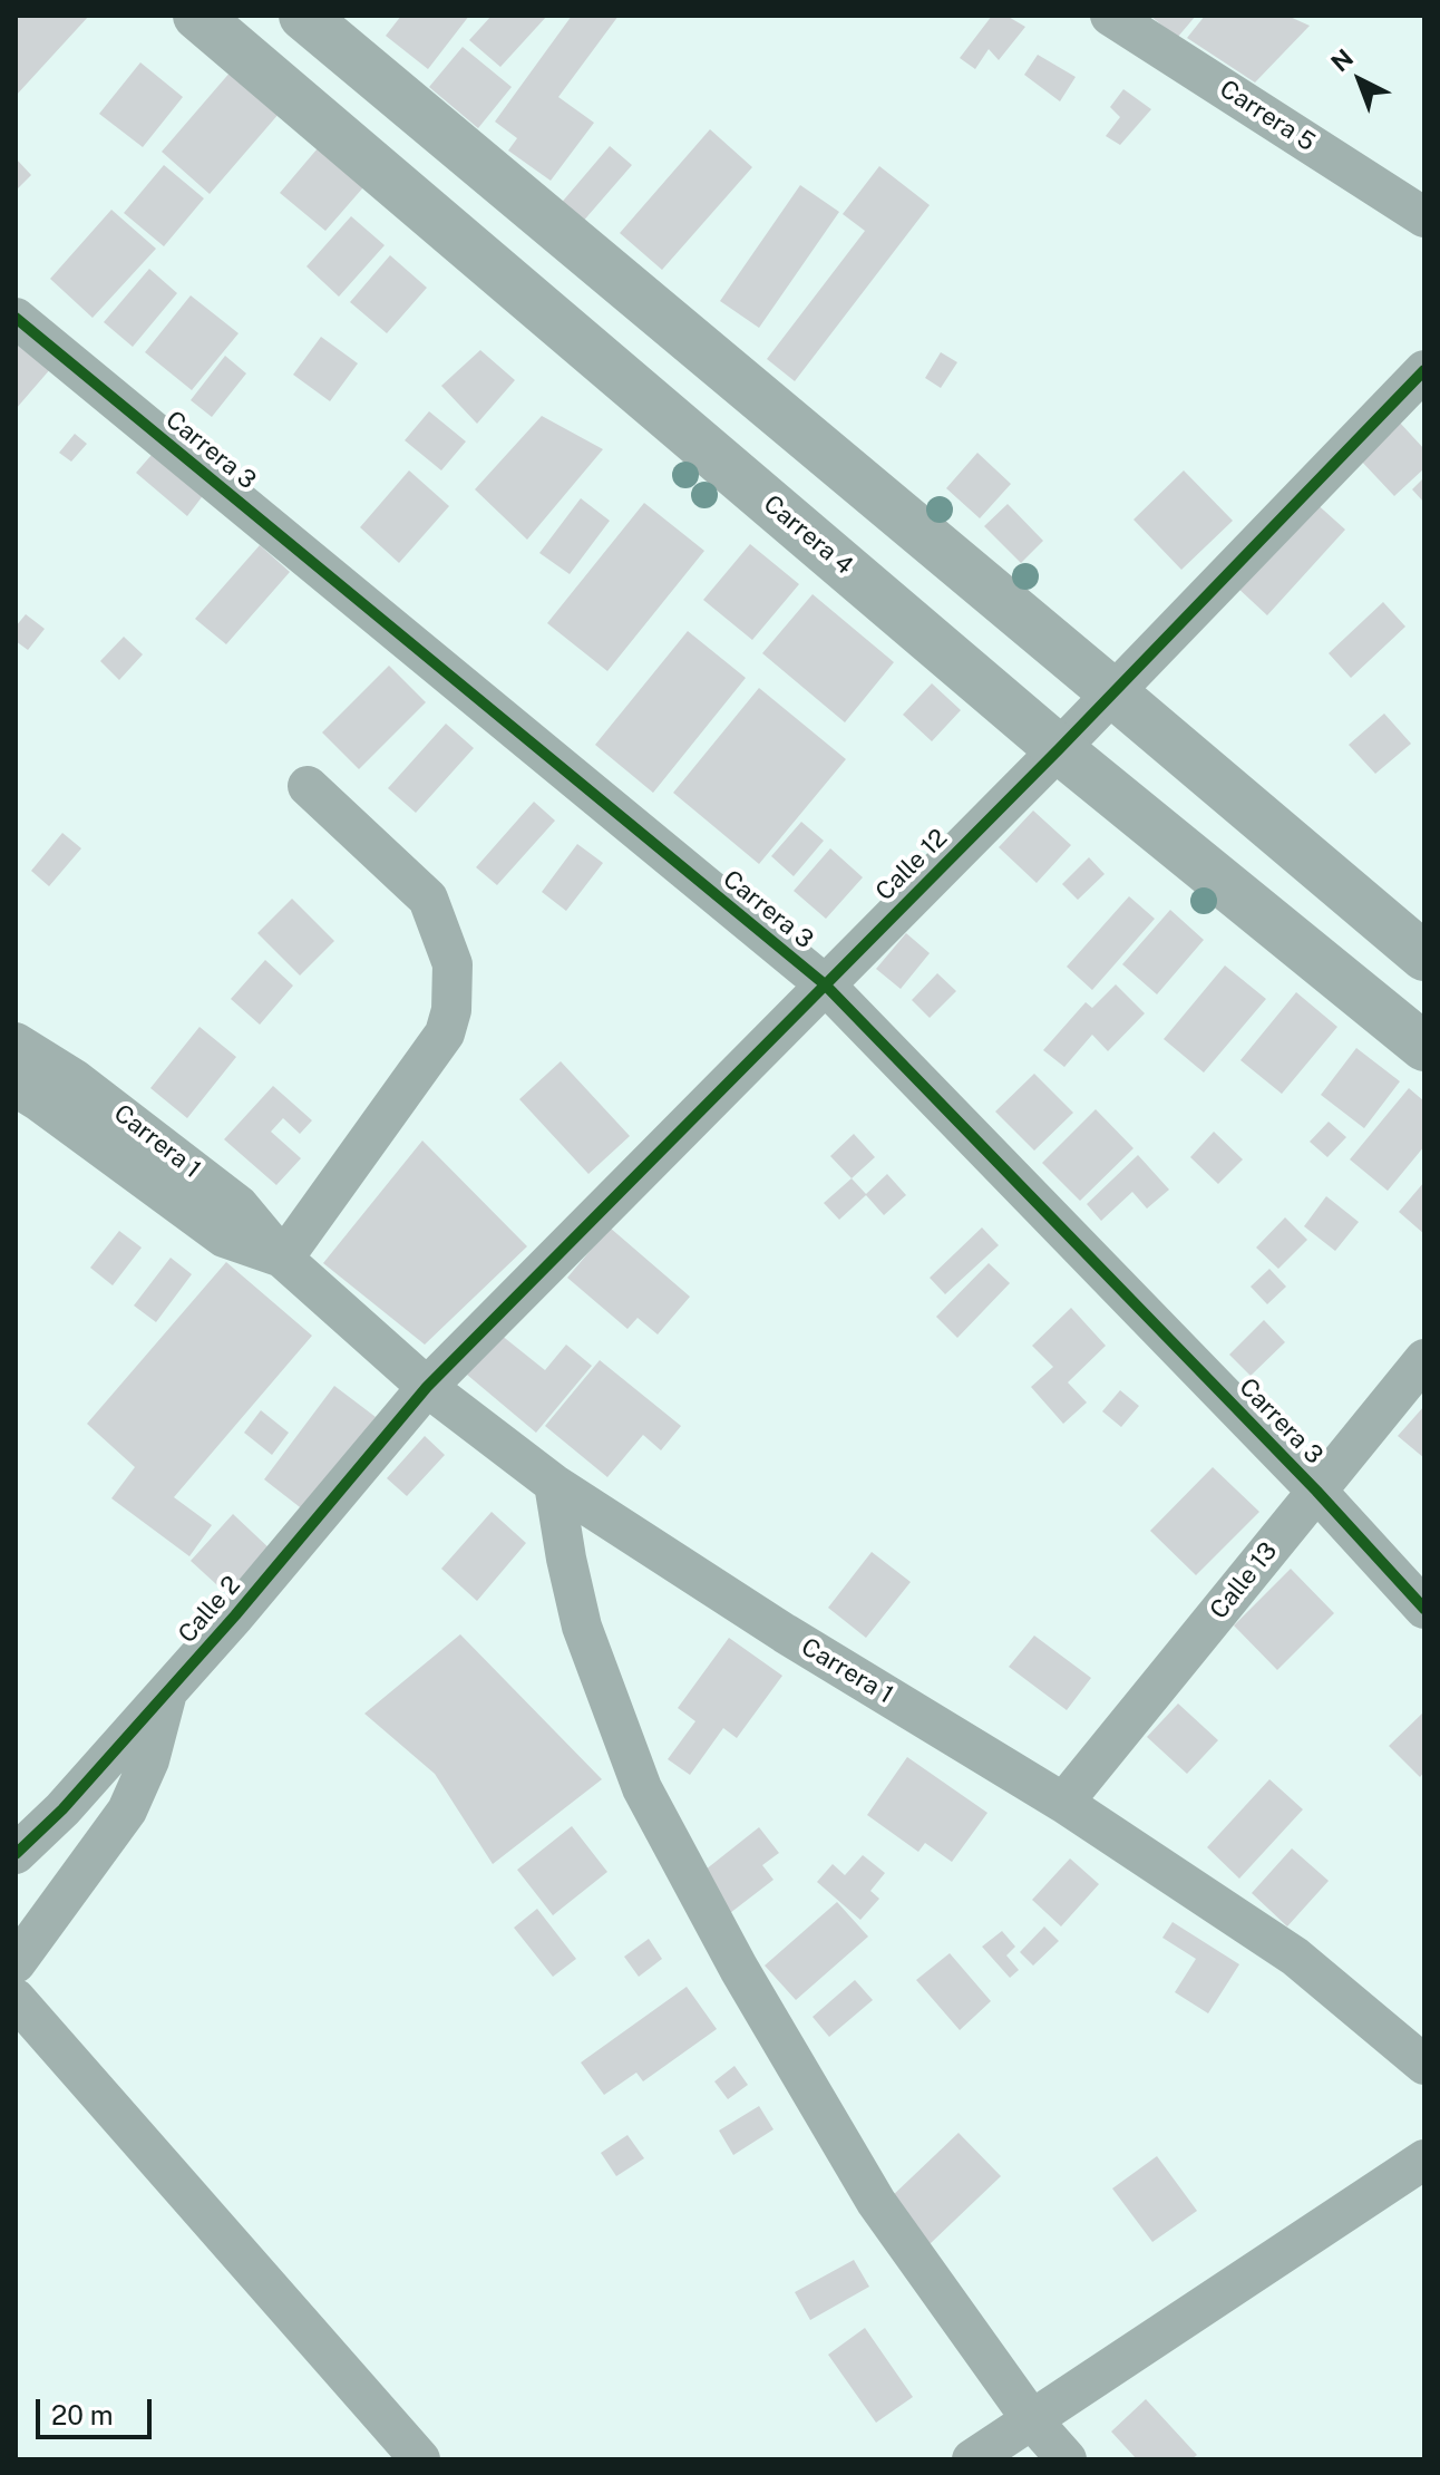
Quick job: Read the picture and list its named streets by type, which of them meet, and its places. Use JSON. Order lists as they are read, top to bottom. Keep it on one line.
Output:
{"streets":{"street":["Carrera 5","Carrera 3","Carrera 4","Calle 12","Carrera 1","Calle 13","Calle 2"]},"crossings":[["Carrera 3","Calle 12"],["Carrera 3","Calle 13"],["Carrera 4","Calle 12"],["Calle 12","Carrera 1"],["Calle 12","Calle 2"],["Carrera 1","Calle 13"],["Carrera 1","Calle 2"]],"scale_bar":"20 m","north":"top left"}
